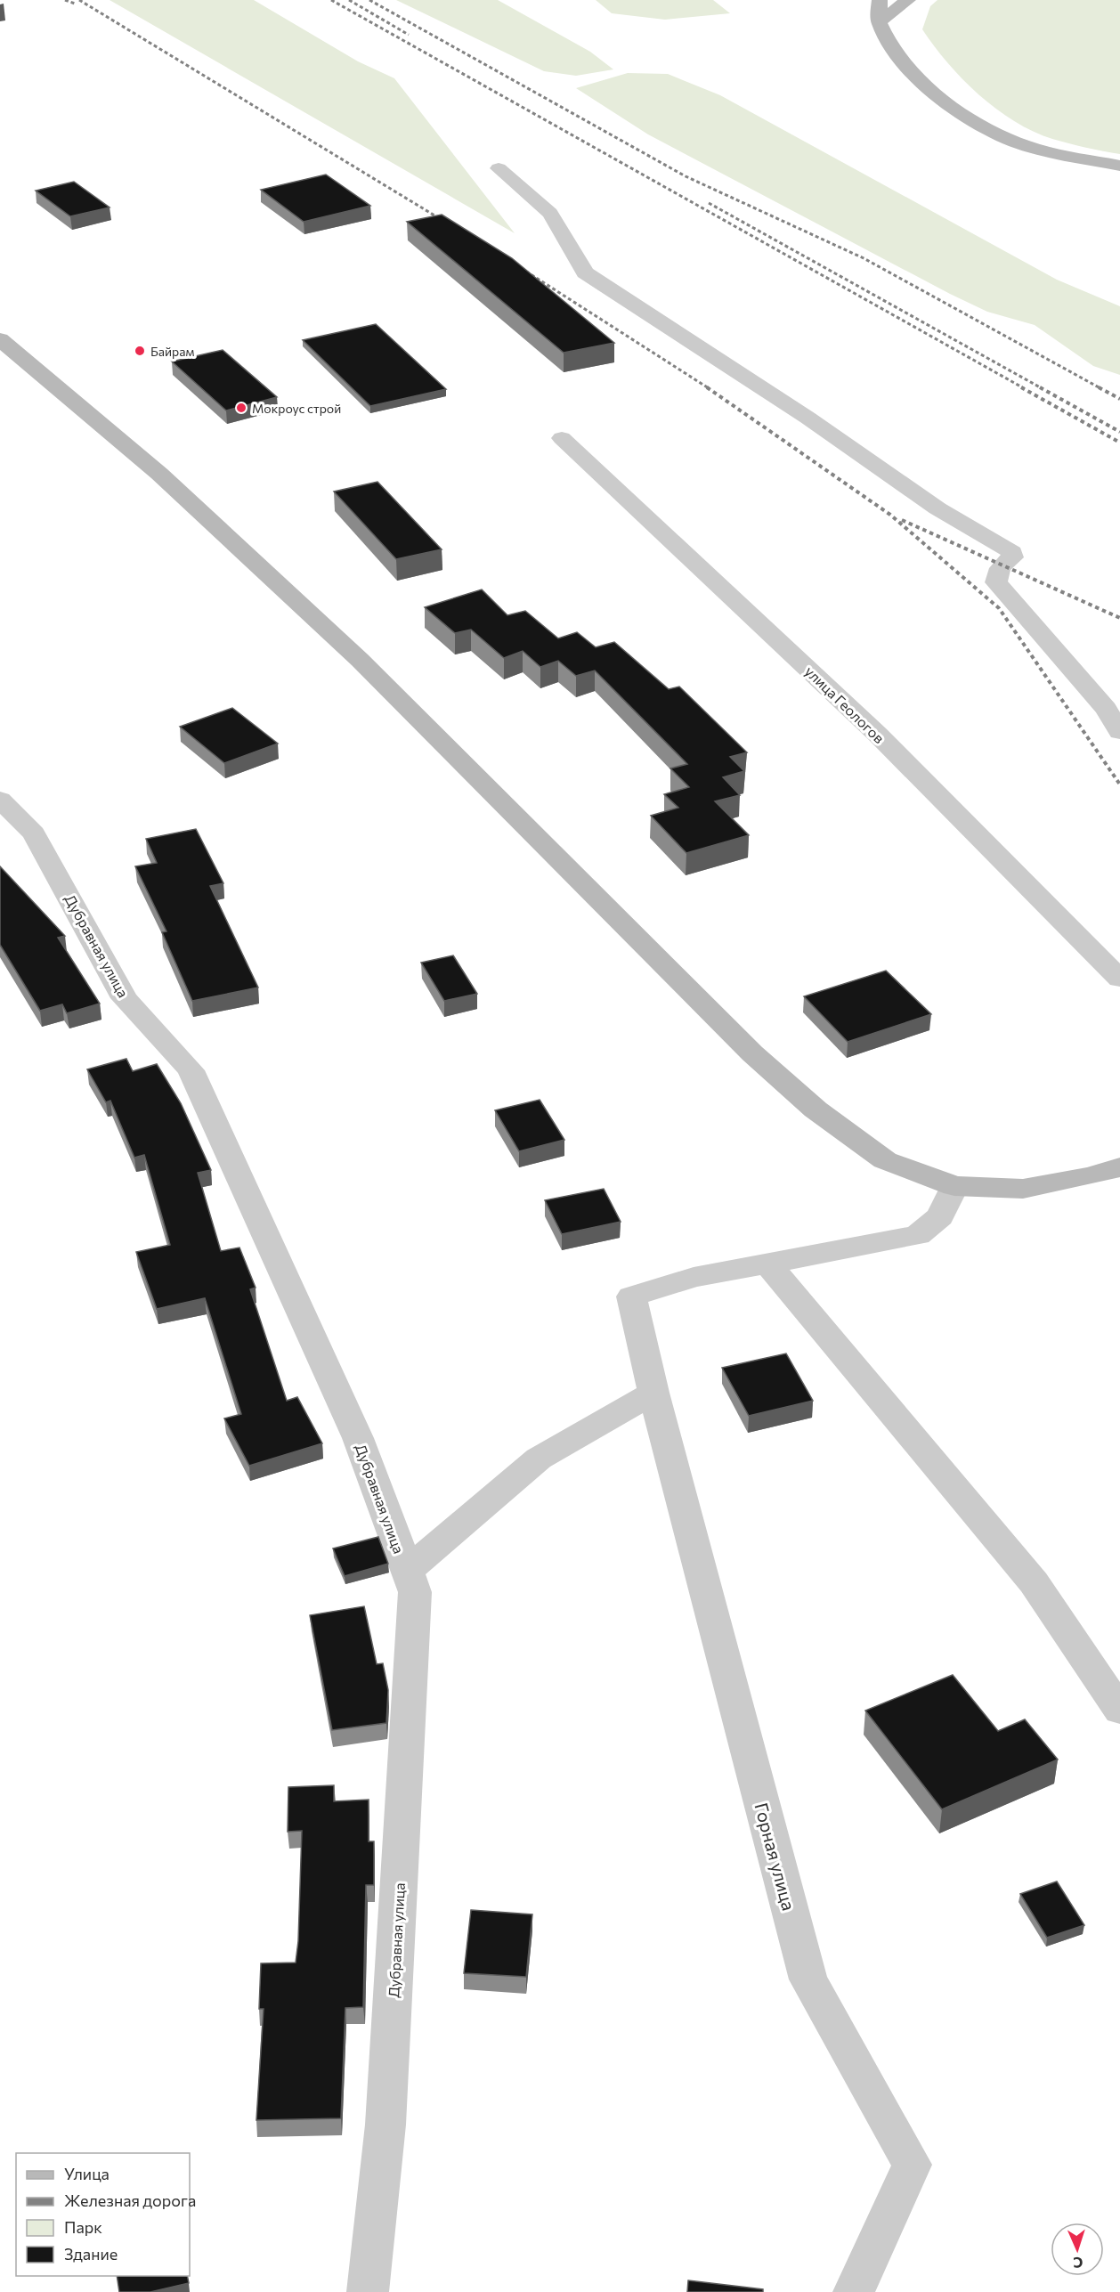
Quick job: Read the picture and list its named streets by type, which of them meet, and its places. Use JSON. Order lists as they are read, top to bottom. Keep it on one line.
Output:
{"streets":{"street":["улица Геологов","Дубравная улица","Горная улица"]},"places":["Байрам","Мокроус строй"],"legend":["Улица","Железная дорога","Парк","Здание"],"north":"bottom"}
